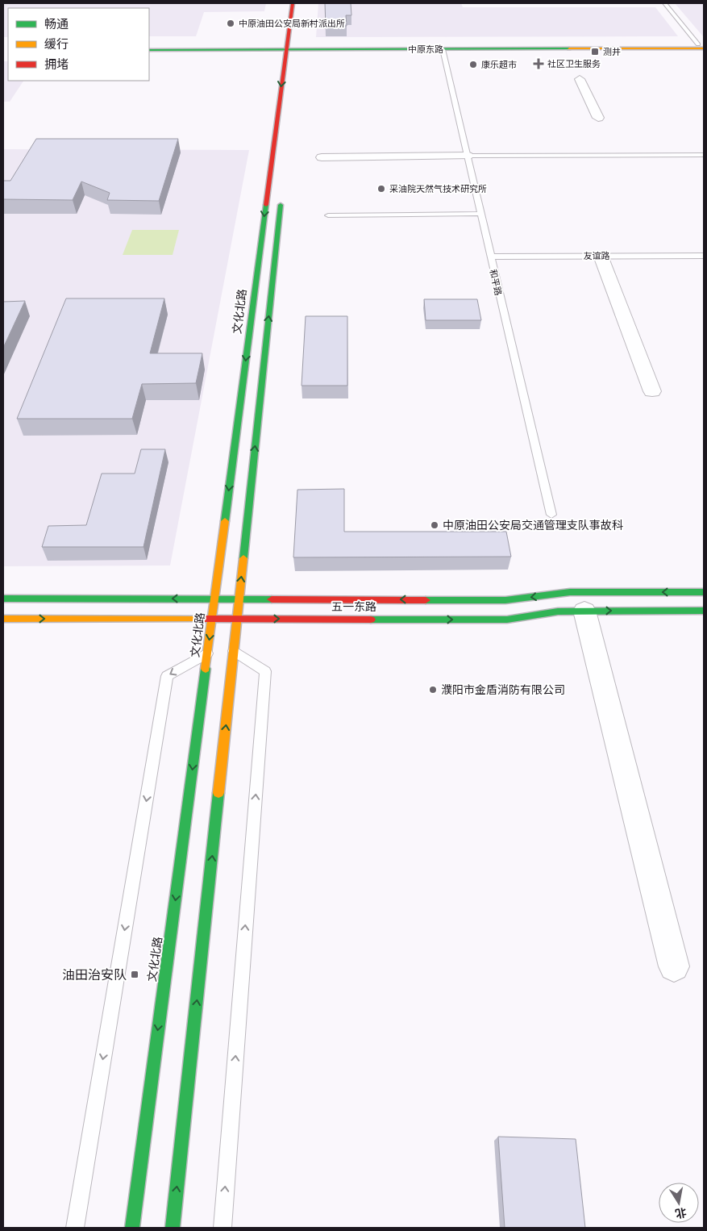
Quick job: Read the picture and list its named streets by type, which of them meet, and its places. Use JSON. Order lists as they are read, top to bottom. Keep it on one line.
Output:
{"streets":{"street":["中原东路","文化北路","五一东路"],"lane":["友谊路","和平路"]},"crossings":[["中原东路","和平路"],["中原东路","文化北路"],["友谊路","和平路"],["文化北路","五一东路"]],"places":{"other":["中原油田公安局新村派出所","康乐超市","采油院天然气技术研究所","中原油田公安局交通管理支队事故科","濮阳市金盾消防有限公司"],"transit":["测井","油田治安队"],"health":["社区卫生服务"]},"legend":["畅通","缓行","拥堵"],"north":"bottom"}
